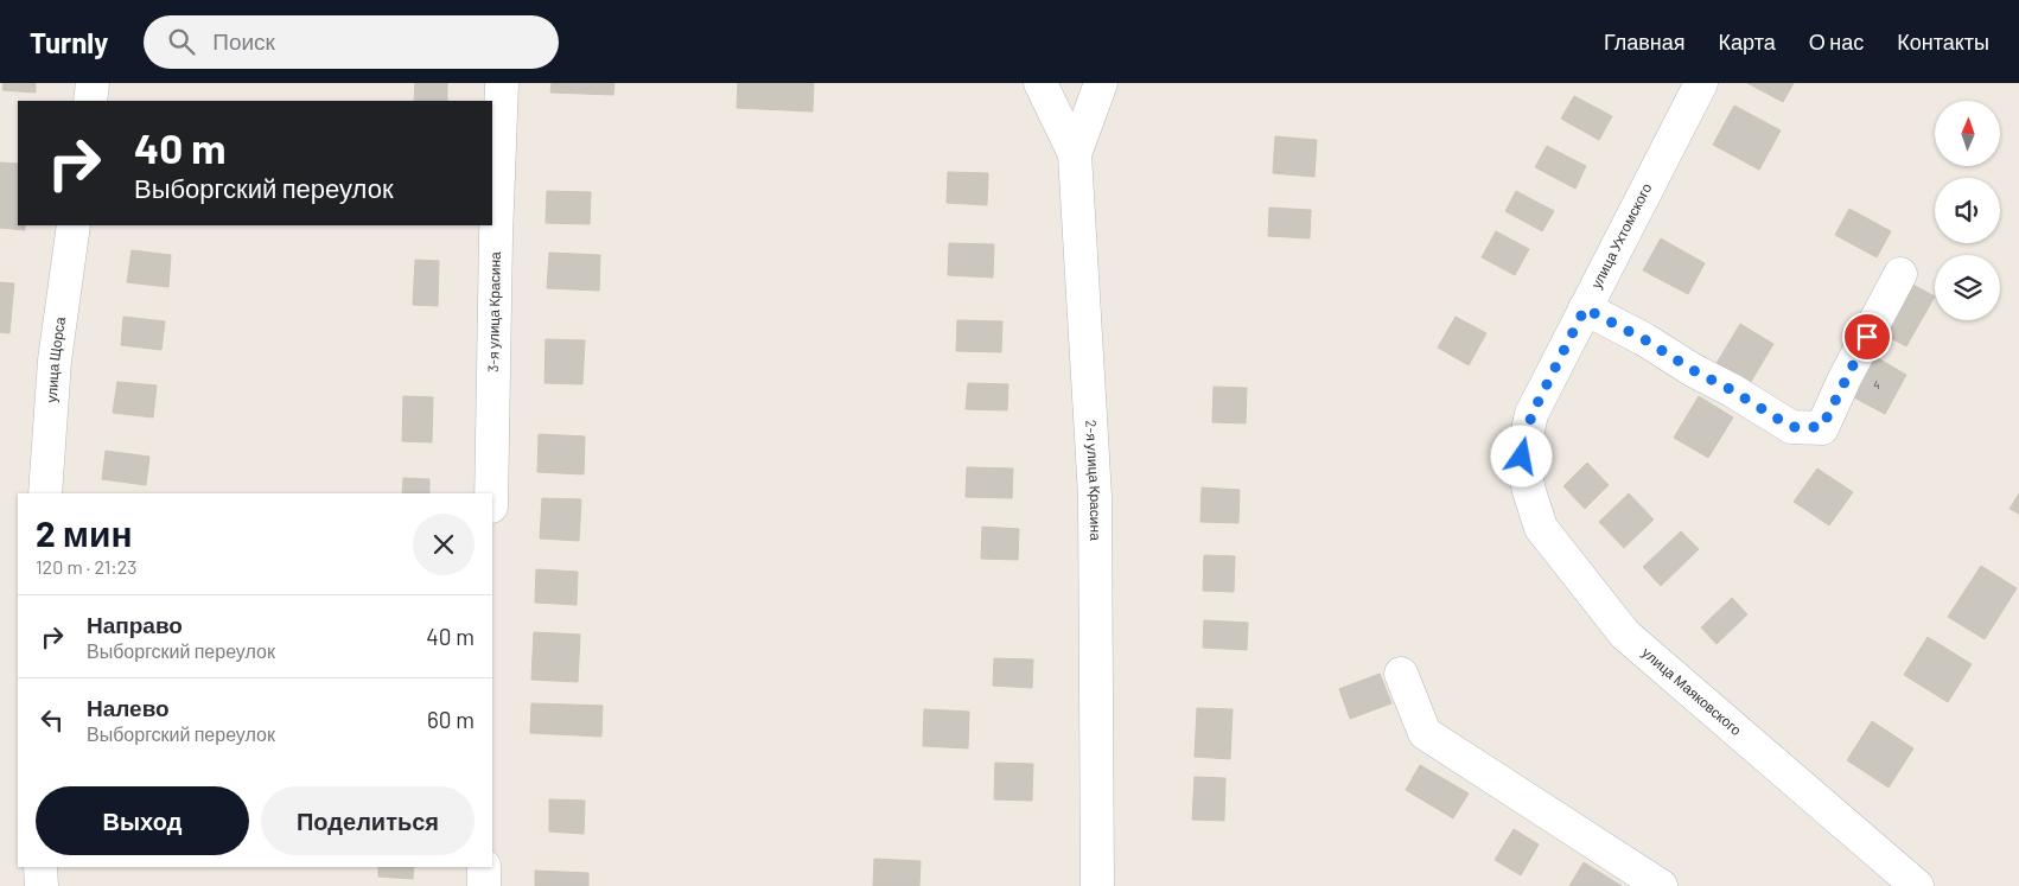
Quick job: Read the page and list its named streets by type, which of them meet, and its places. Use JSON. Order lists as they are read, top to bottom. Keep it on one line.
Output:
{"streets":{"street":["улица Ухтомского","3-я улица Красина","улица Щорса","2-я улица Красина","улица Маяковского"]},"crossings":[["улица Ухтомского","улица Маяковского"]],"house_numbers":["4"],"north":"top","page":{"header":"Turnly","search":"Поиск","nav":["Главная","Карта","О нас","Контакты"],"turn":["40 m","Выборгский переулок"],"heading":["2 мин","120 m · 21:23"],"list":[{"name":"Направо","note":"Выборгский переулок","value":"40 m"},{"name":"Налево","note":"Выборгский переулок","value":"60 m"}],"buttons":["Выход","Поделиться"]}}
